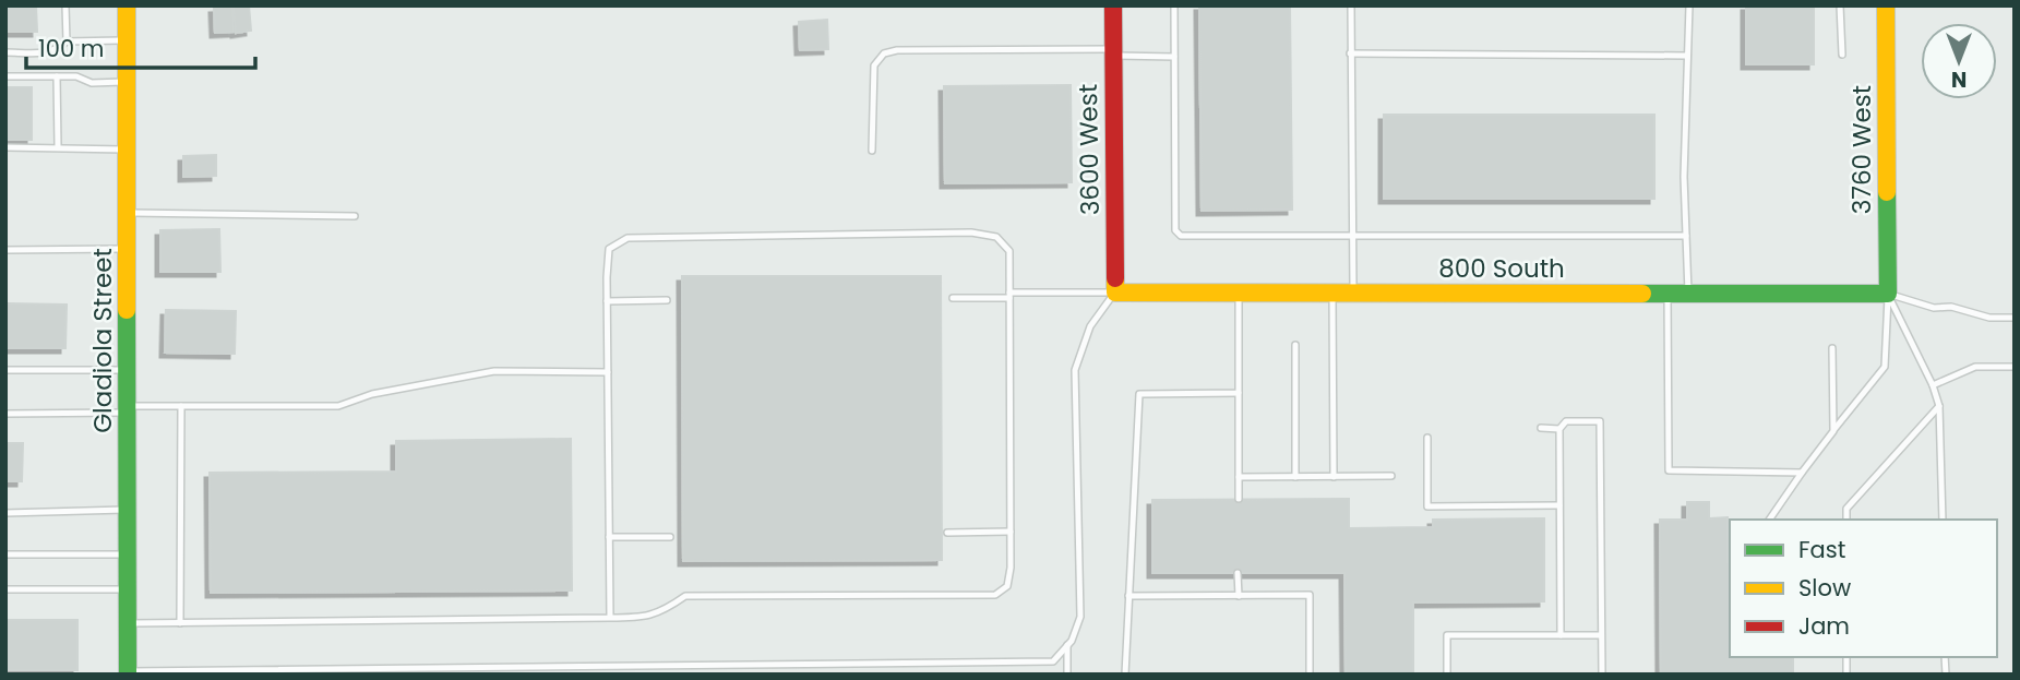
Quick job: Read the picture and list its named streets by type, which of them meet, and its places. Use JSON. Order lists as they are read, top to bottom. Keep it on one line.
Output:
{"streets":{"street":["3600 West","3760 West","800 South","Gladiola Street"]},"crossings":[["3600 West","800 South"],["3760 West","800 South"]],"legend":["Fast","Slow","Jam"],"scale_bar":"100 m","north":"bottom"}
